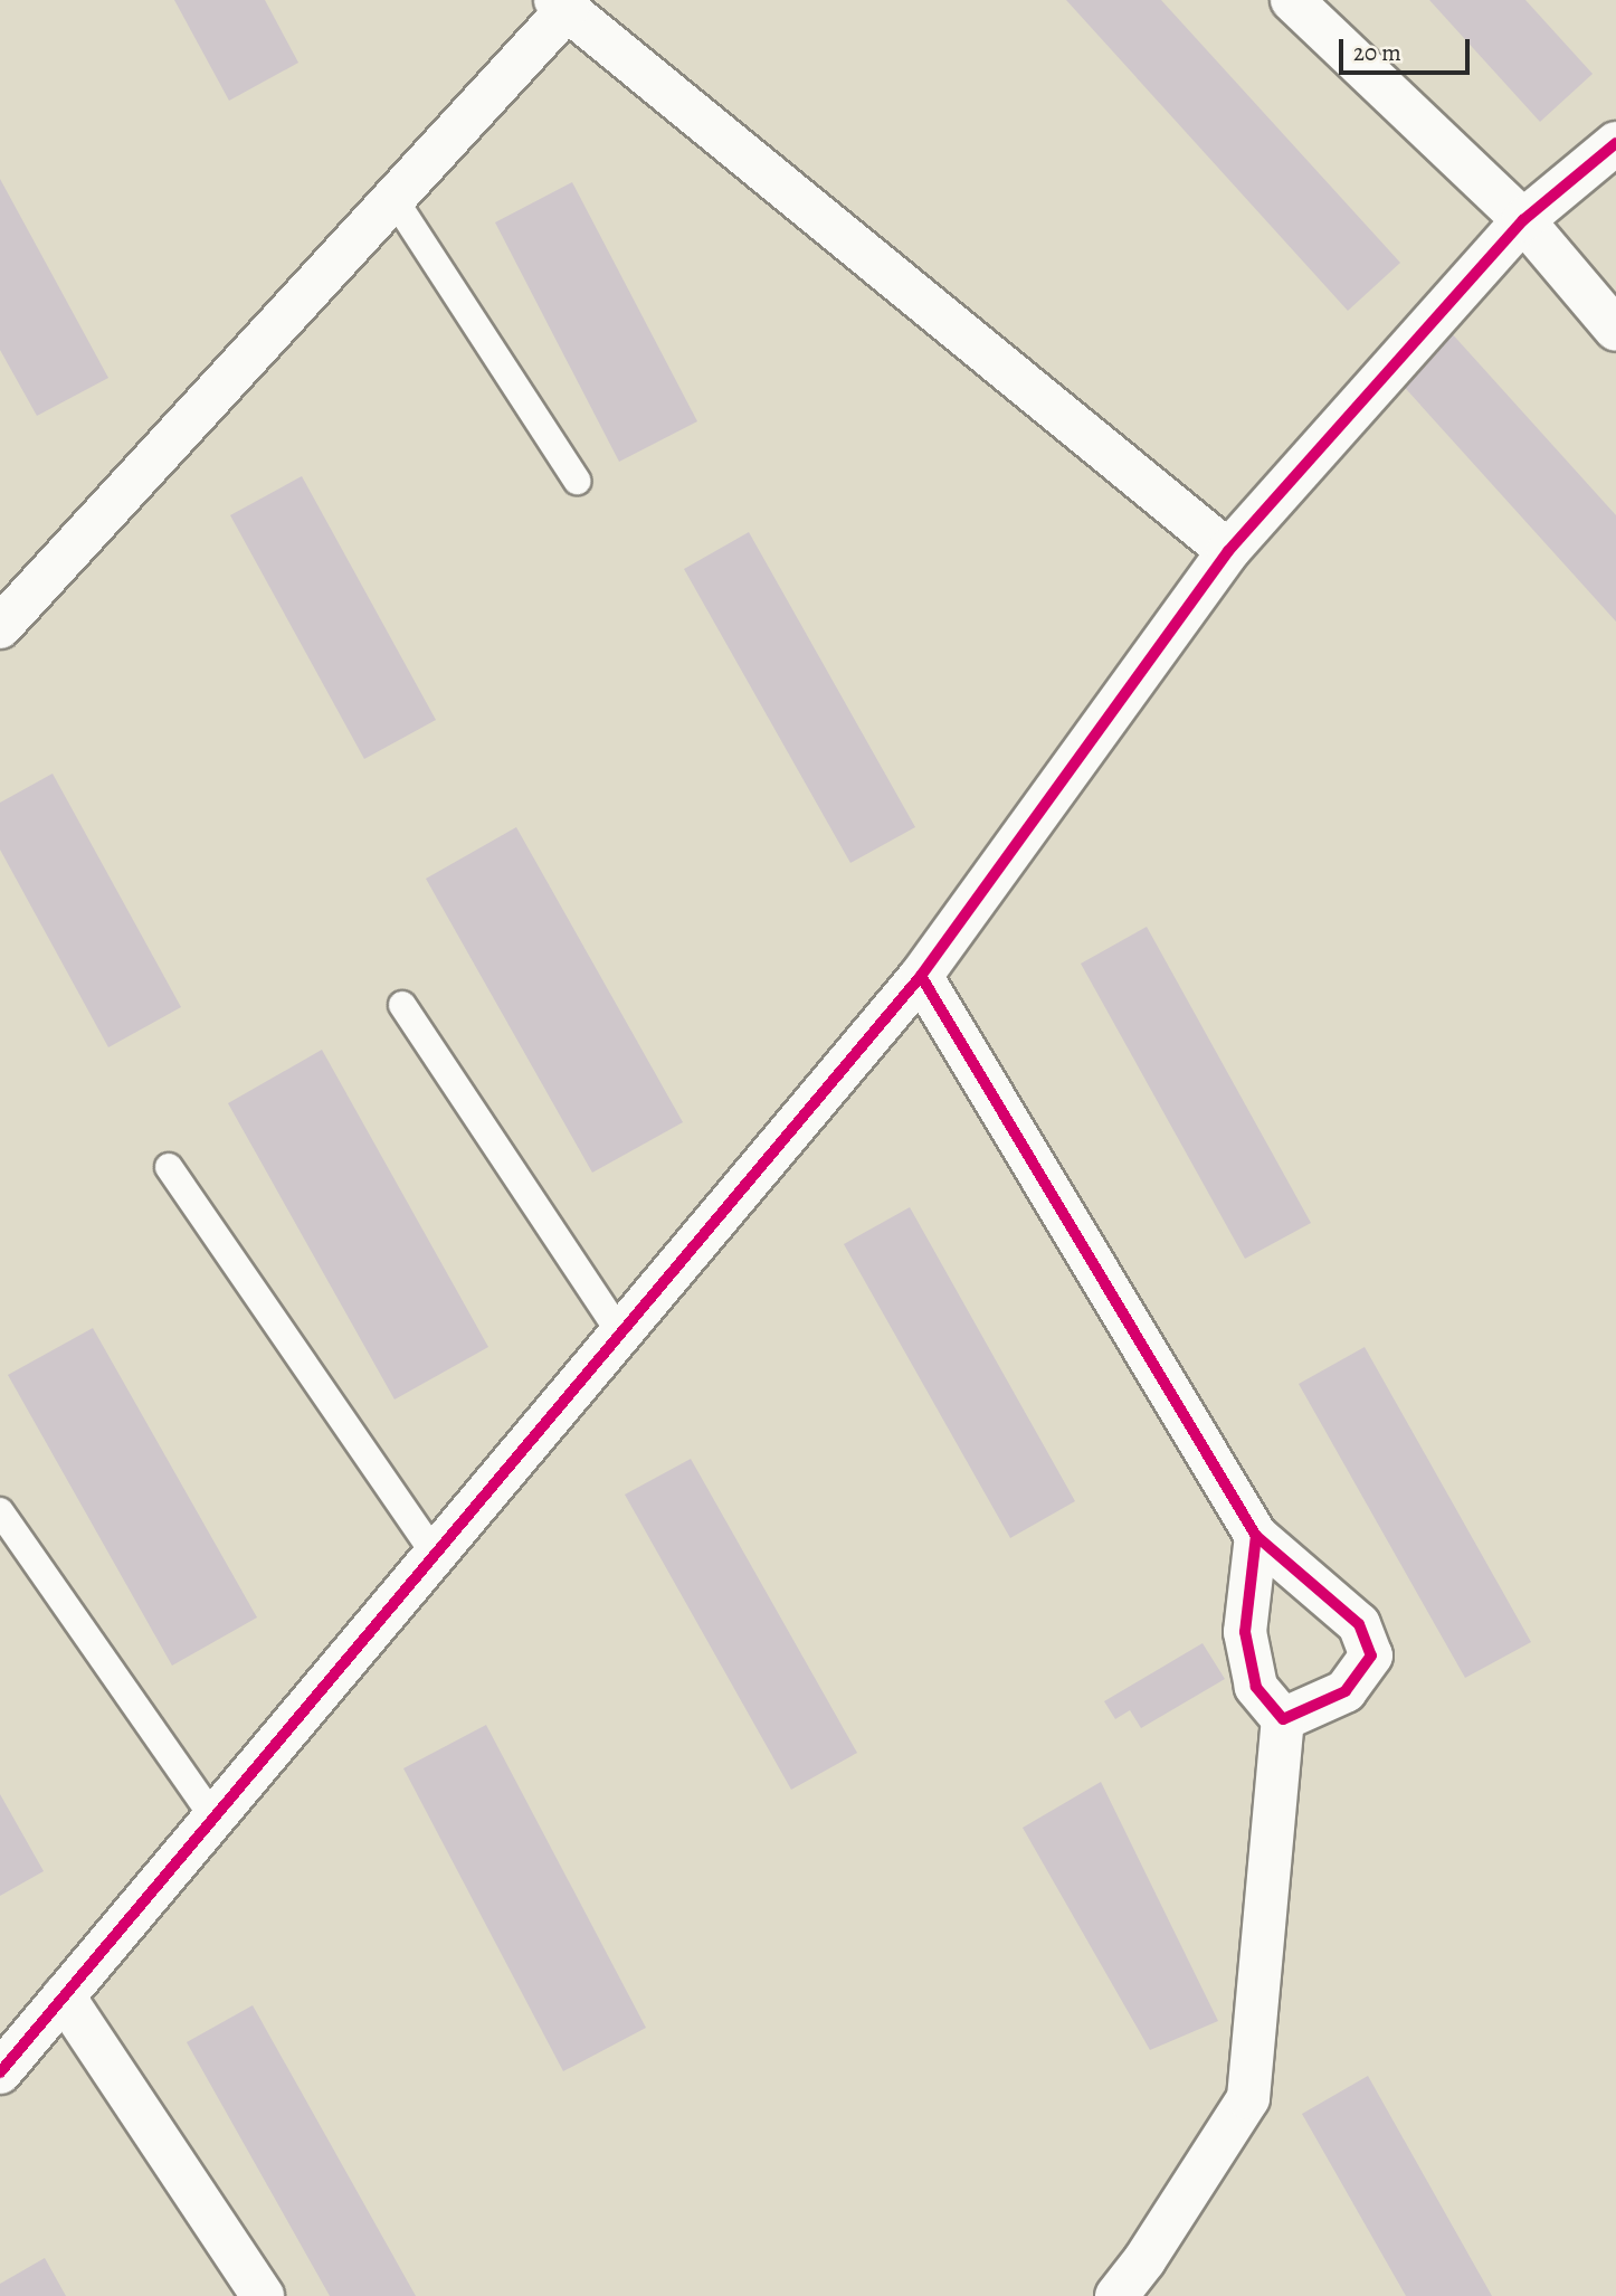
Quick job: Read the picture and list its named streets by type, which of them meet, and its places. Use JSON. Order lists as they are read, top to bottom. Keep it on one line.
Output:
{"scale_bar":"20 m"}
